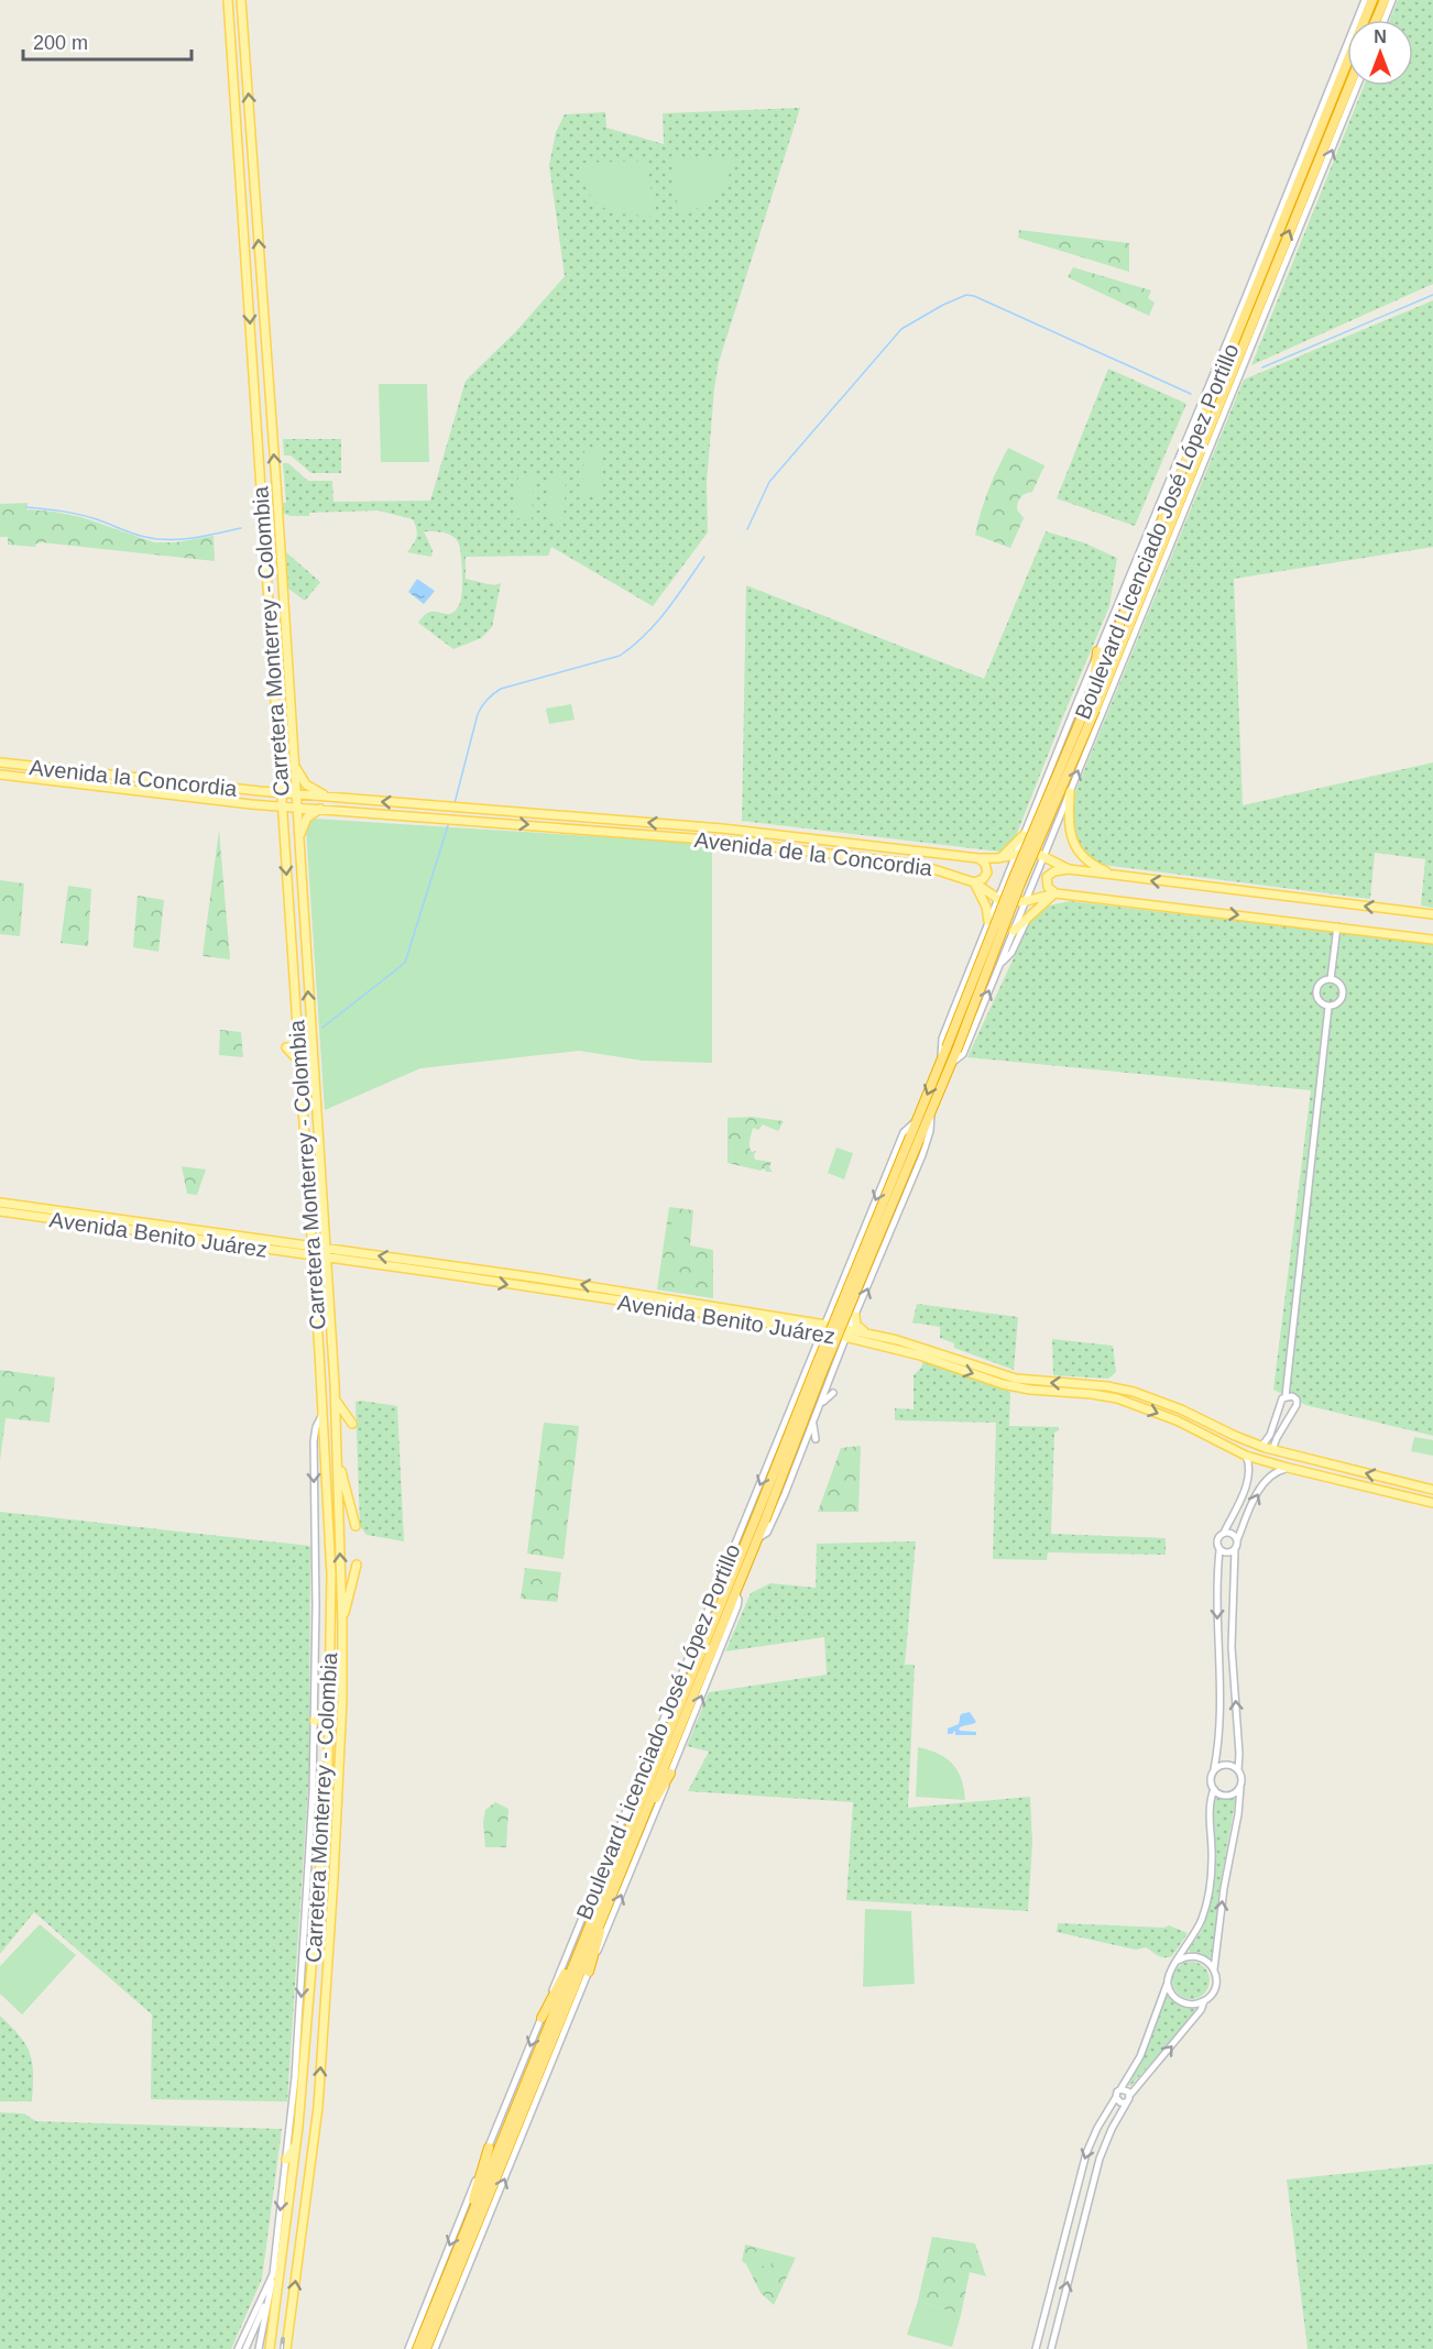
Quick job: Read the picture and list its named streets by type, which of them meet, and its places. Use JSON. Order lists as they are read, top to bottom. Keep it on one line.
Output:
{"streets":{"highway":["Boulevard Licenciado José López Portillo"],"main road":["Carretera Monterrey - Colombia","Avenida la Concordia","Avenida de la Concordia","Avenida Benito Juárez"]},"crossings":[["Boulevard Licenciado José López Portillo","Avenida de la Concordia"],["Boulevard Licenciado José López Portillo","Avenida Benito Juárez"],["Carretera Monterrey - Colombia","Avenida la Concordia"],["Carretera Monterrey - Colombia","Avenida Benito Juárez"],["Avenida la Concordia","Avenida de la Concordia"]],"scale_bar":"200 m","north":"top"}
